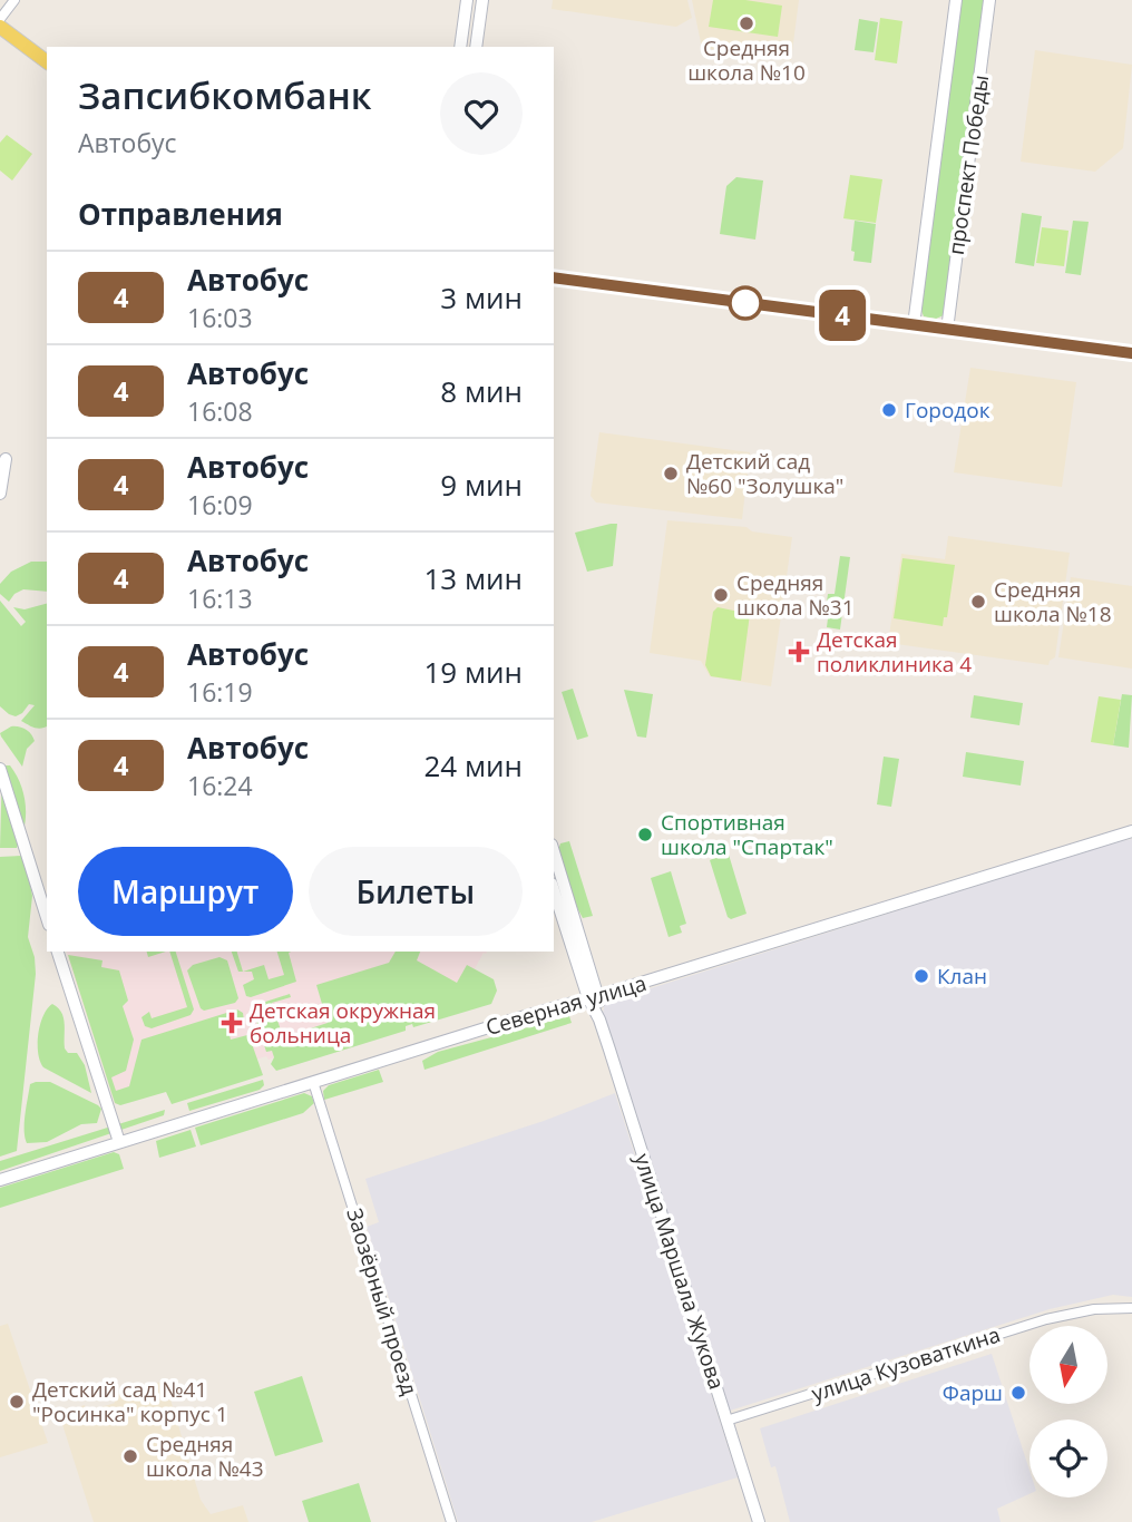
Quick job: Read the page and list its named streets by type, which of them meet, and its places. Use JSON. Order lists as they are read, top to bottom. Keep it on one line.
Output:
{"streets":{"main road":["проспект Победы","Северная улица","улица Маршала Жукова"],"street":["Заозёрный проезд","улица Кузоваткина"]},"crossings":[["Северная улица","улица Маршала Жукова"],["Северная улица","Заозёрный проезд"],["улица Маршала Жукова","улица Кузоваткина"]],"places":{"other":["Средняя школа №10","Городок","Детский сад №60 \"Золушка\"","Средняя школа №31","Средняя школа №18","Спортивная школа \"Спартак\"","Клан","Фарш","Детский сад №41 \"Росинка\" корпус 1","Средняя школа №43"],"health":["Детская поликлиника 4","Детская окружная больница"]},"lines":["bus line 4"],"north":"bottom","page":{"on_map":"4","heading":[["Запсибкомбанк","Автобус"],"Отправления"],"list":[{"mark":"4","name":"Автобус","note":"16:03","value":"3 мин"},{"mark":"4","name":"Автобус","note":"16:08","value":"8 мин"},{"mark":"4","name":"Автобус","note":"16:09","value":"9 мин"},{"mark":"4","name":"Автобус","note":"16:13","value":"13 мин"},{"mark":"4","name":"Автобус","note":"16:19","value":"19 мин"},{"mark":"4","name":"Автобус","note":"16:24","value":"24 мин"}],"buttons":["Маршрут","Билеты"]}}
